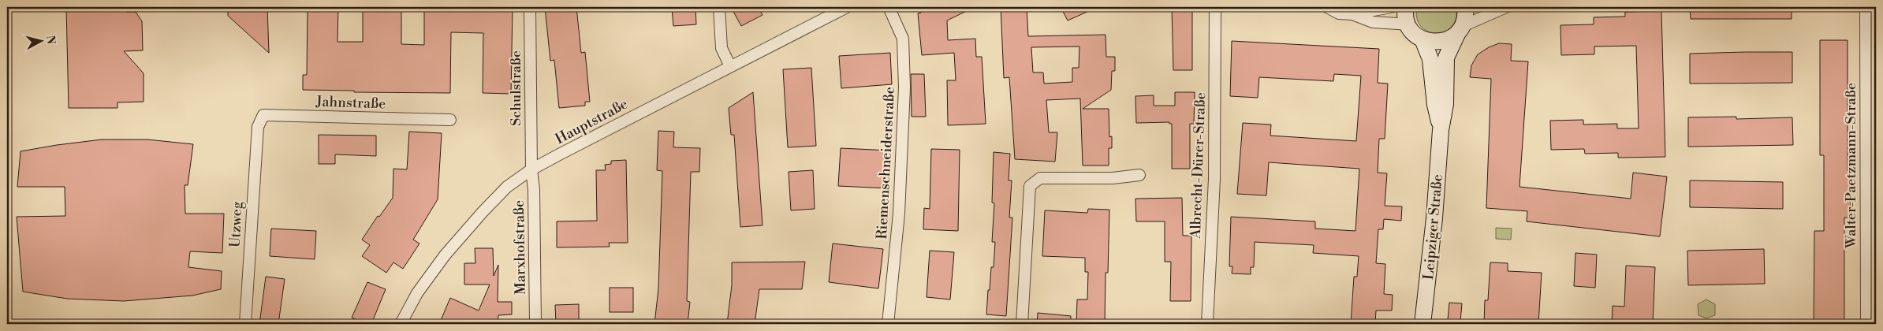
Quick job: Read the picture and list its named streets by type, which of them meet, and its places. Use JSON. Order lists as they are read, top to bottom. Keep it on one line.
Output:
{"streets":{"main road":["Leipziger Straße"],"street":["Schulstraße","Jahnstraße","Hauptstraße","Riemenschneiderstraße","Albrecht-Dürer-Straße","Walter-Paetzmann-Straße","Utzweg","Marxhofstraße"]},"crossings":[["Schulstraße","Hauptstraße"],["Schulstraße","Marxhofstraße"],["Jahnstraße","Utzweg"],["Hauptstraße","Marxhofstraße"]],"north":"right"}
